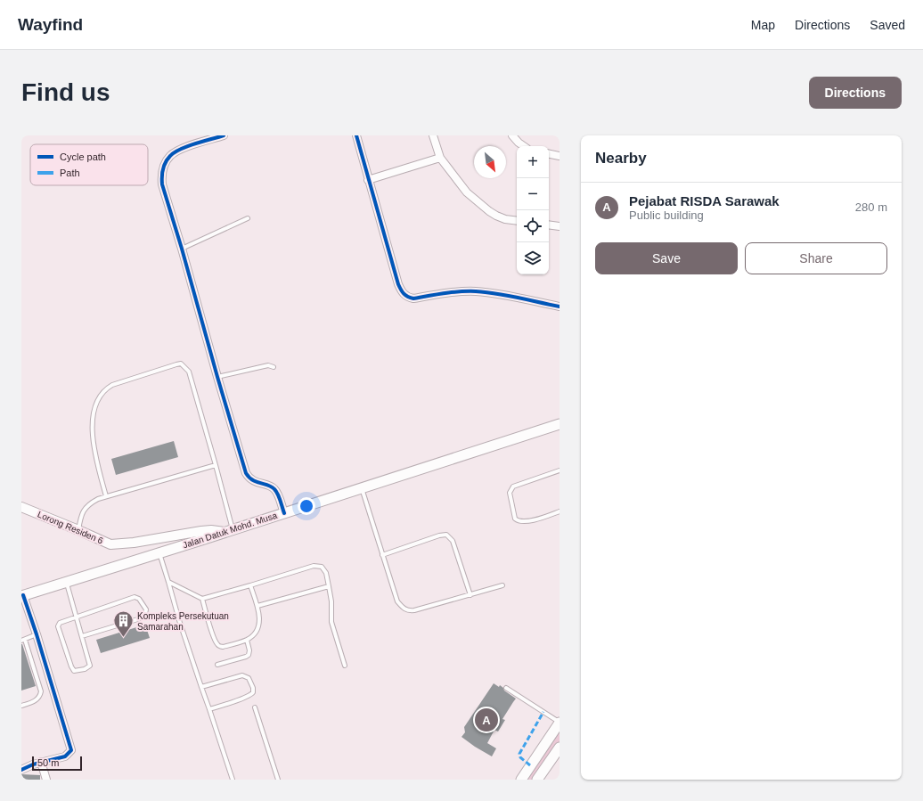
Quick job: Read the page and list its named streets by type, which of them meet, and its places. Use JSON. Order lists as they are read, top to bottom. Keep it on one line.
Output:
{"streets":{"main road":["Jalan Datuk Mohd. Musa"],"street":["Lorong Residen 6"]},"crossings":[["Lorong Residen 6","Jalan Datuk Mohd. Musa"]],"places":{"building":["Kompleks Persekutuan Samarahan"]},"legend":["Cycle path","Path"],"scale_bar":"50 m","north":"bottom right","page":{"header":"Wayfind","nav":["Map","Directions","Saved"],"buttons":["Directions",["Save","Share"]],"title":"Find us","heading":"Nearby","map_buttons":["+","−"],"list":[{"mark":"A","name":"Pejabat RISDA Sarawak","note":"Public building","value":"280 m"}],"pins":"A","scale":"50 m"}}
